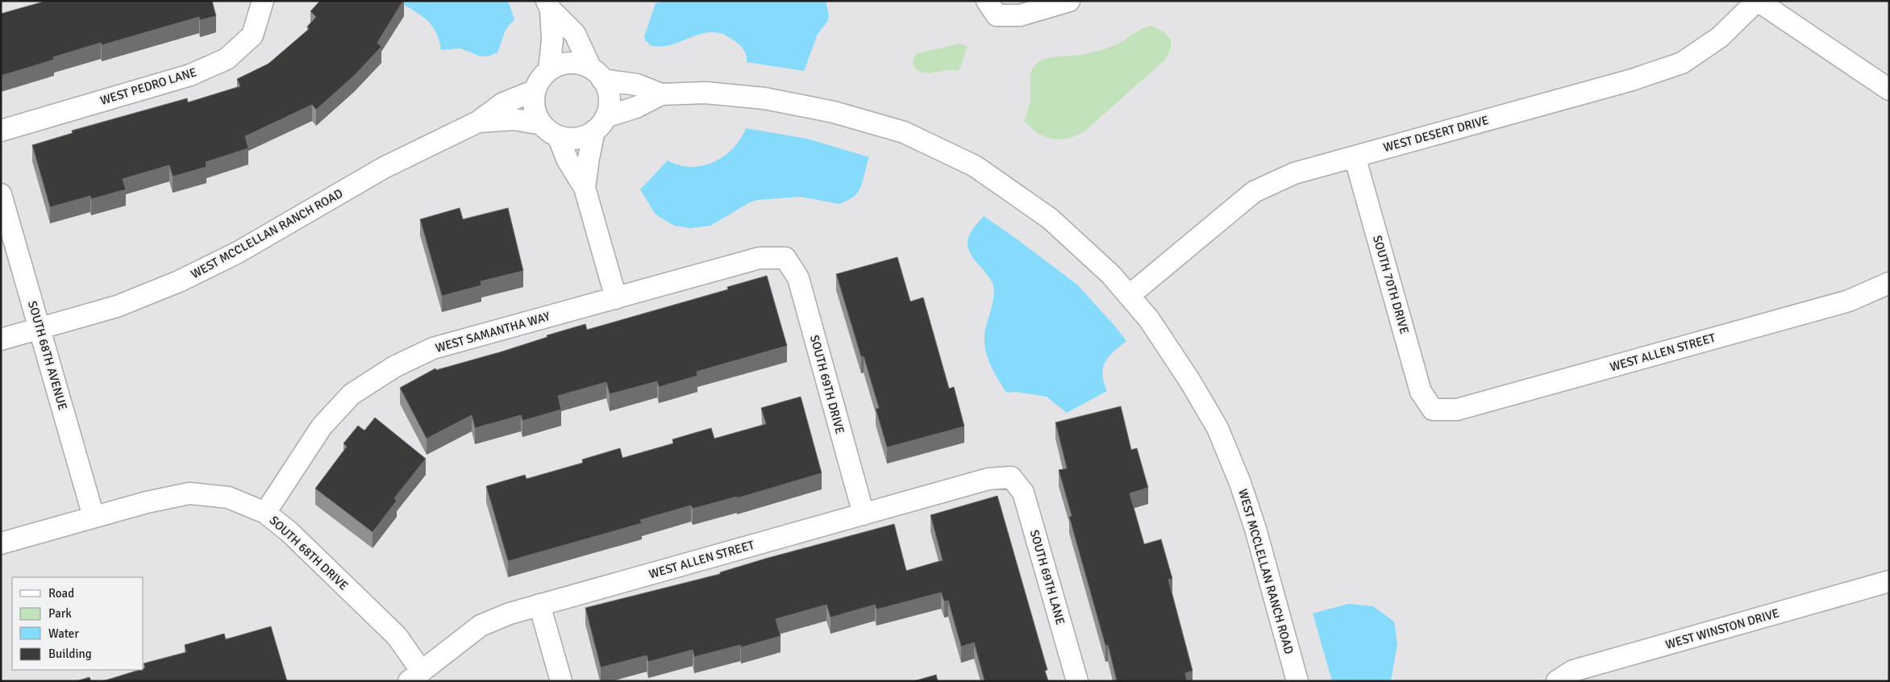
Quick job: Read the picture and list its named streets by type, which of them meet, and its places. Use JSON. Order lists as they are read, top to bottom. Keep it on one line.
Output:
{"streets":{"street":["WEST PEDRO LANE","WEST DESERT DRIVE","WEST MCCLELLAN RANCH ROAD","SOUTH 70TH DRIVE","WEST SAMANTHA WAY","WEST ALLEN STREET","SOUTH 68TH AVENUE","SOUTH 69TH DRIVE","SOUTH 68TH DRIVE","SOUTH 69TH LANE","WEST WINSTON DRIVE"]},"crossings":[["WEST DESERT DRIVE","WEST MCCLELLAN RANCH ROAD"],["WEST DESERT DRIVE","SOUTH 70TH DRIVE"],["WEST MCCLELLAN RANCH ROAD","SOUTH 68TH AVENUE"],["SOUTH 70TH DRIVE","WEST ALLEN STREET"],["WEST SAMANTHA WAY","SOUTH 69TH DRIVE"],["WEST SAMANTHA WAY","SOUTH 68TH DRIVE"],["WEST ALLEN STREET","SOUTH 69TH DRIVE"],["WEST ALLEN STREET","SOUTH 68TH DRIVE"],["WEST ALLEN STREET","SOUTH 69TH LANE"],["SOUTH 68TH AVENUE","SOUTH 68TH DRIVE"]],"legend":["Road","Park","Water","Building"]}
